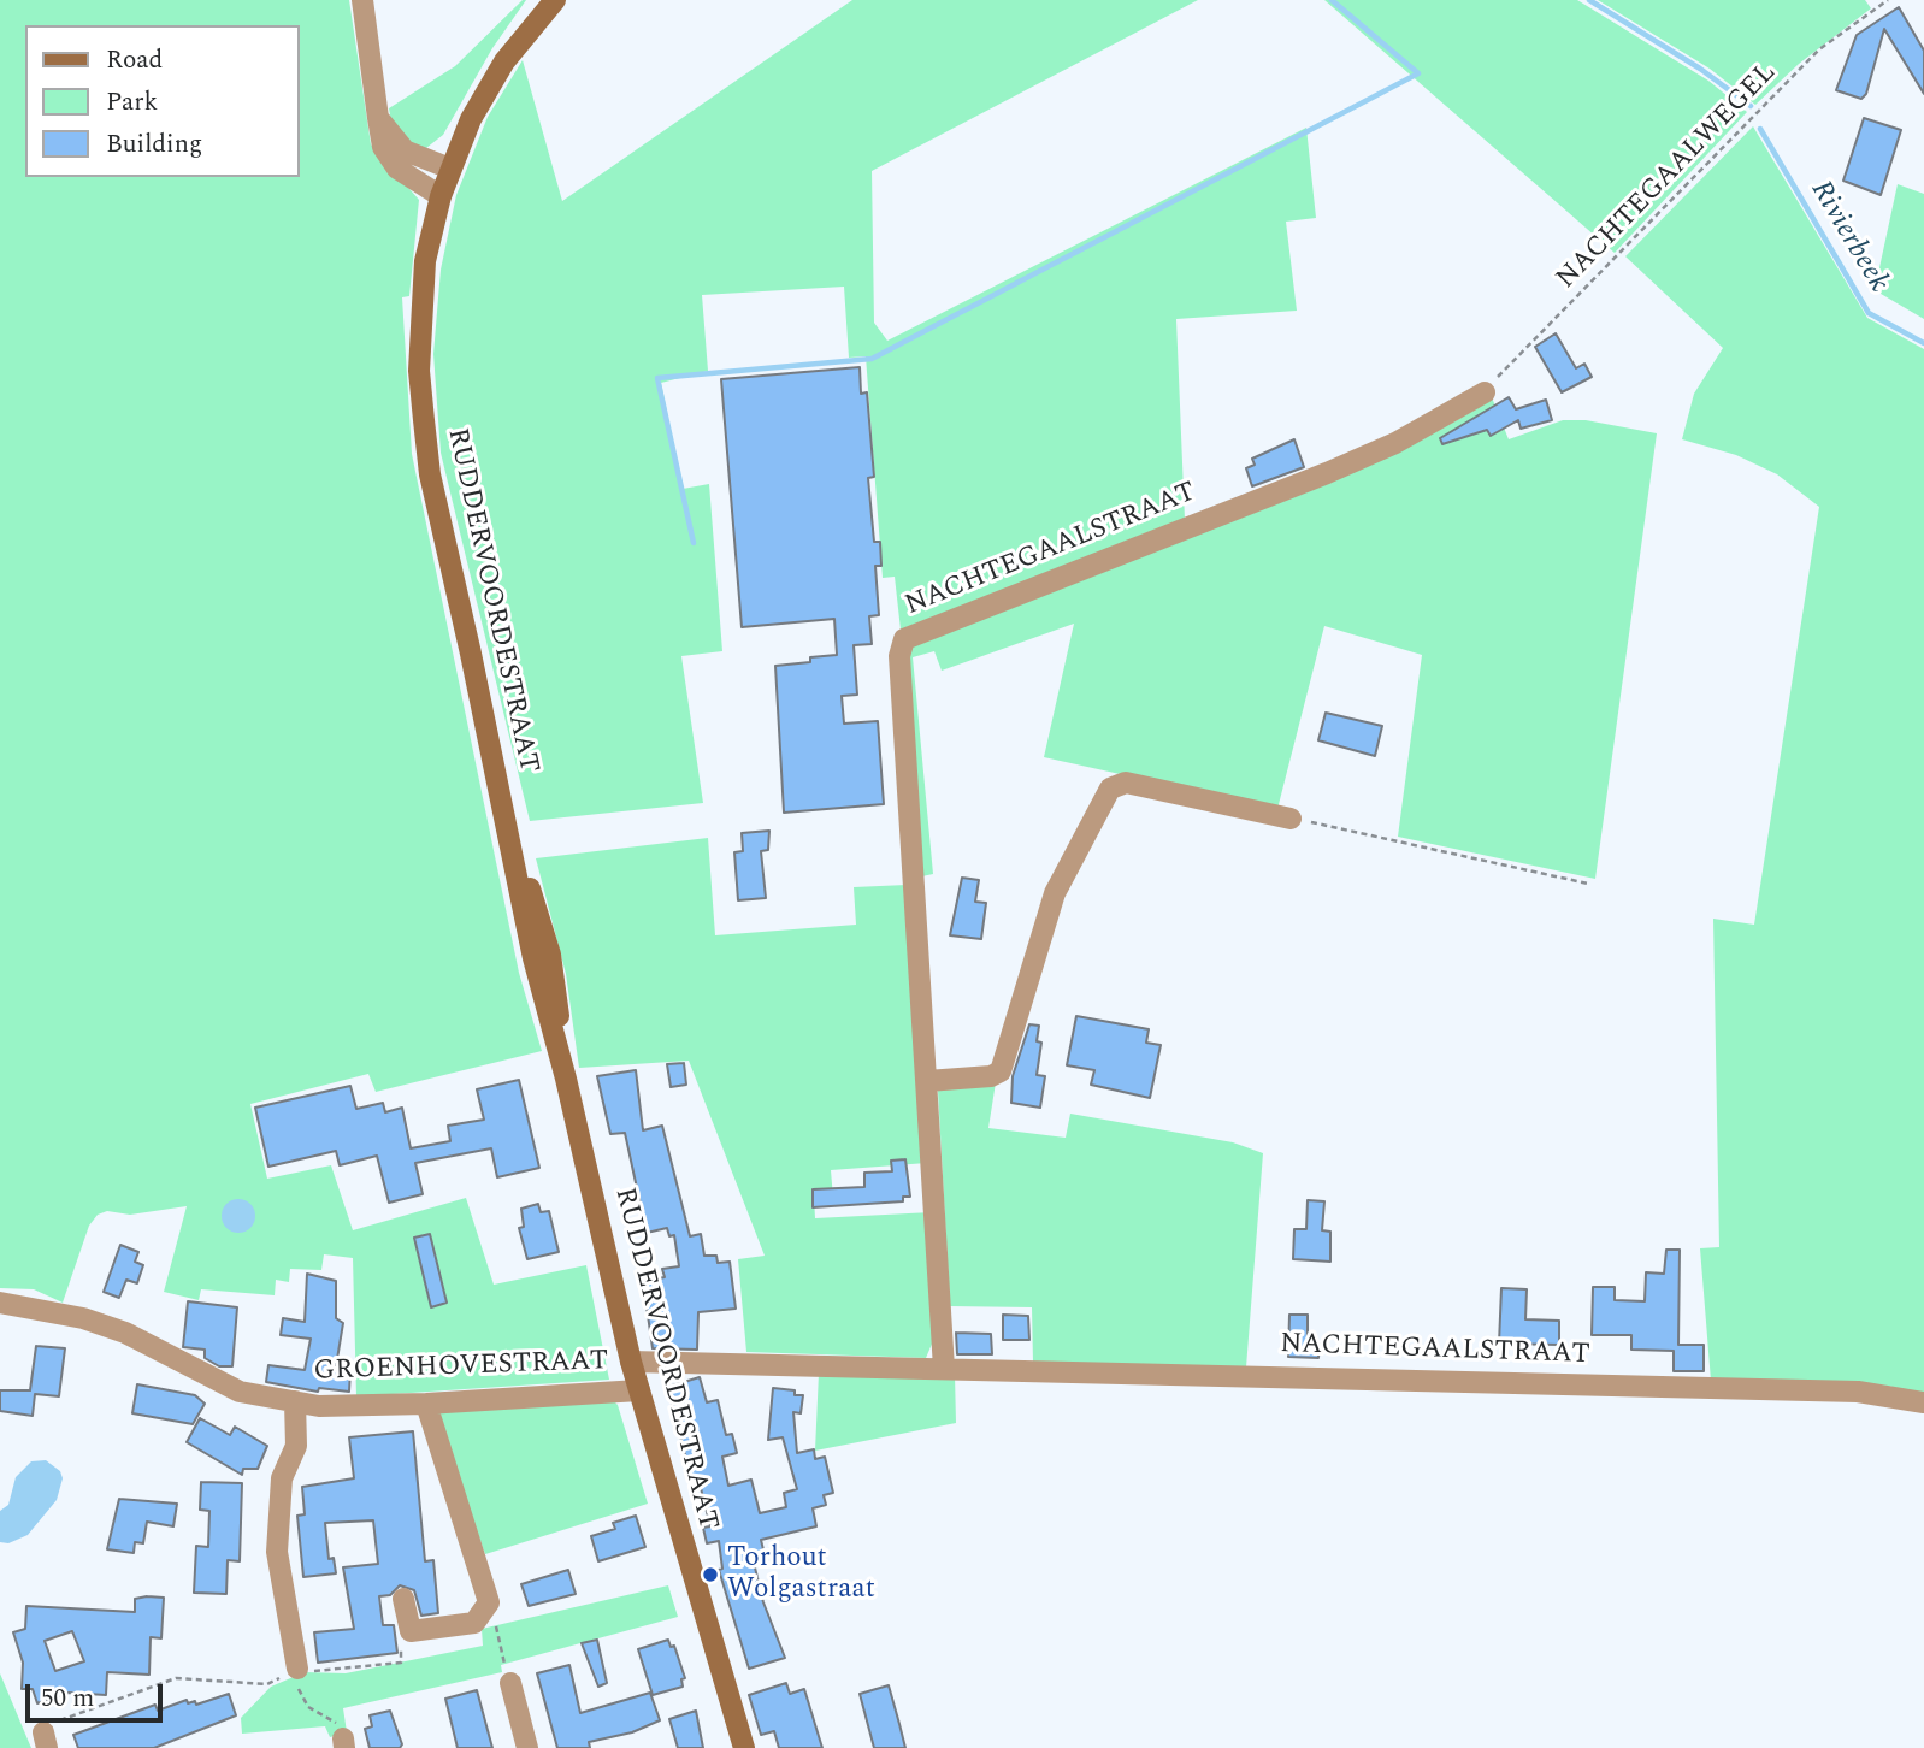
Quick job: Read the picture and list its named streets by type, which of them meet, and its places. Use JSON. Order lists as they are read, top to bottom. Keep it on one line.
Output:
{"streets":{"street":["NACHTEGAALSTRAAT","RUDDERVOORDESTRAAT","GROENHOVESTRAAT"],"path":["NACHTEGAALWEGEL"]},"crossings":[["NACHTEGAALWEGEL","NACHTEGAALSTRAAT"],["NACHTEGAALSTRAAT","RUDDERVOORDESTRAAT"],["RUDDERVOORDESTRAAT","GROENHOVESTRAAT"]],"water":["Rivierbeek"],"places":["Torhout Wolgastraat"],"legend":["Road","Park","Building"],"scale_bar":"50 m"}
